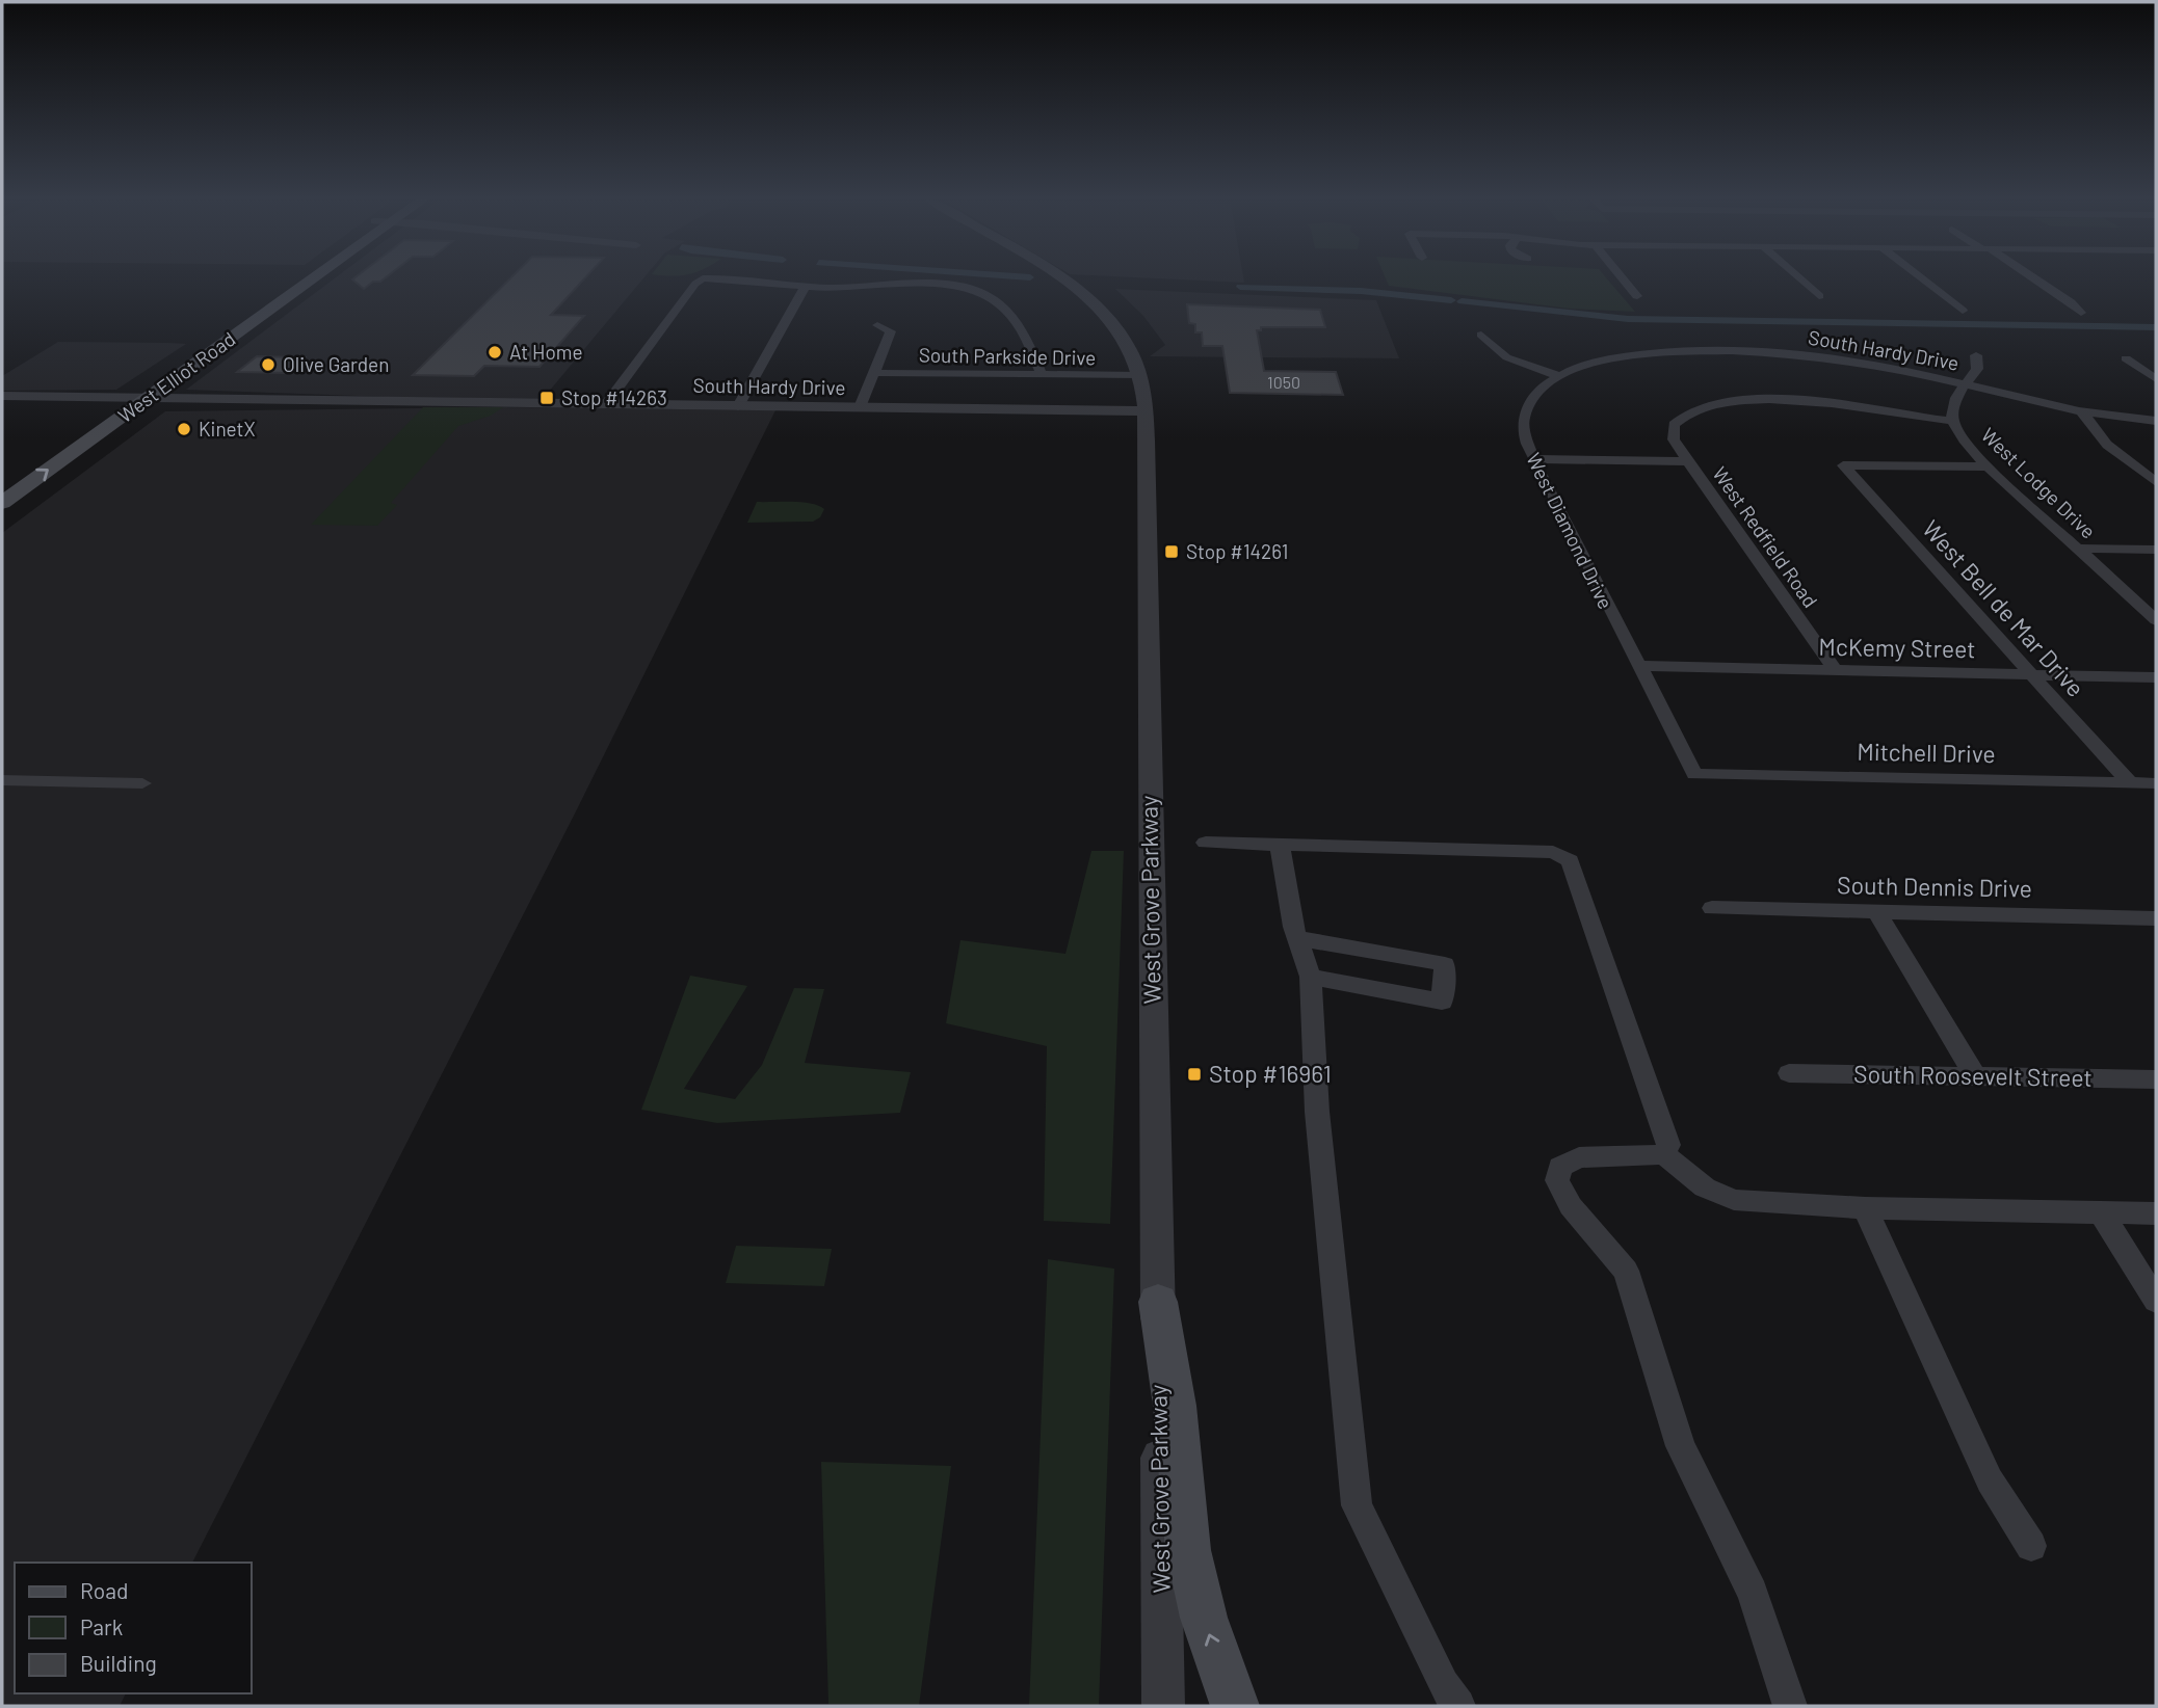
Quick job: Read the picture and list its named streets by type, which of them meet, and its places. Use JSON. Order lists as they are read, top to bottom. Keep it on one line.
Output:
{"streets":{"main road":["West Elliot Road"],"street":["South Hardy Drive","South Parkside Drive","West Lodge Drive","West Diamond Drive","West Redfield Road","West Bell de Mar Drive","McKemy Street","Mitchell Drive","South Dennis Drive","West Grove Parkway","South Roosevelt Street"]},"crossings":[["South Hardy Drive","West Elliot Road"],["South Hardy Drive","West Lodge Drive"],["South Hardy Drive","West Diamond Drive"],["South Hardy Drive","West Grove Parkway"],["South Parkside Drive","West Grove Parkway"],["West Lodge Drive","West Redfield Road"],["West Lodge Drive","West Bell de Mar Drive"],["West Diamond Drive","McKemy Street"],["West Diamond Drive","Mitchell Drive"],["West Redfield Road","McKemy Street"],["West Bell de Mar Drive","McKemy Street"],["West Bell de Mar Drive","Mitchell Drive"]],"places":{"other":["At Home","Olive Garden","KinetX"],"transit":["Stop #14263","Stop #14261","Stop #16961"]},"house_numbers":["1050"],"legend":["Road","Park","Building"]}
